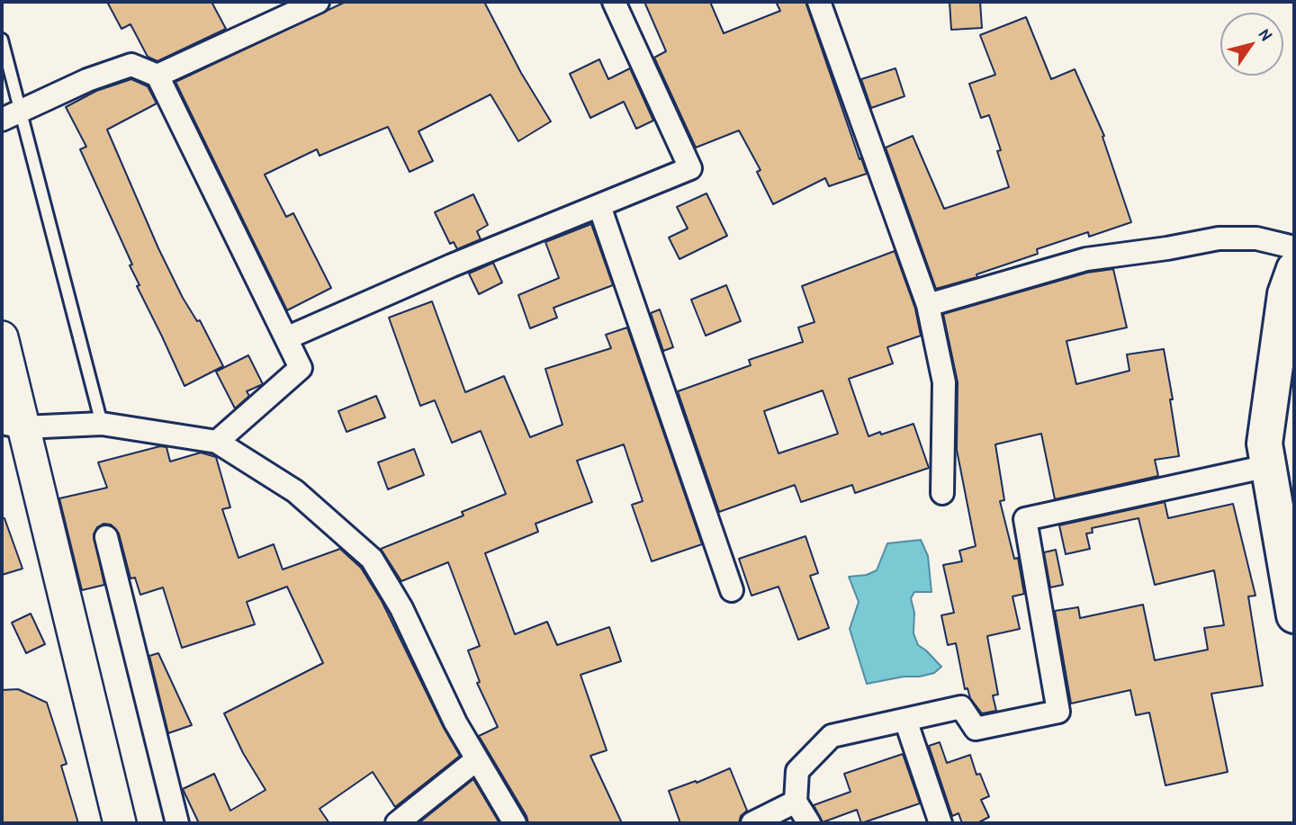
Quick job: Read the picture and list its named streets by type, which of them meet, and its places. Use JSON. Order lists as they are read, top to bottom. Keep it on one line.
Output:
{"north":"top right"}
